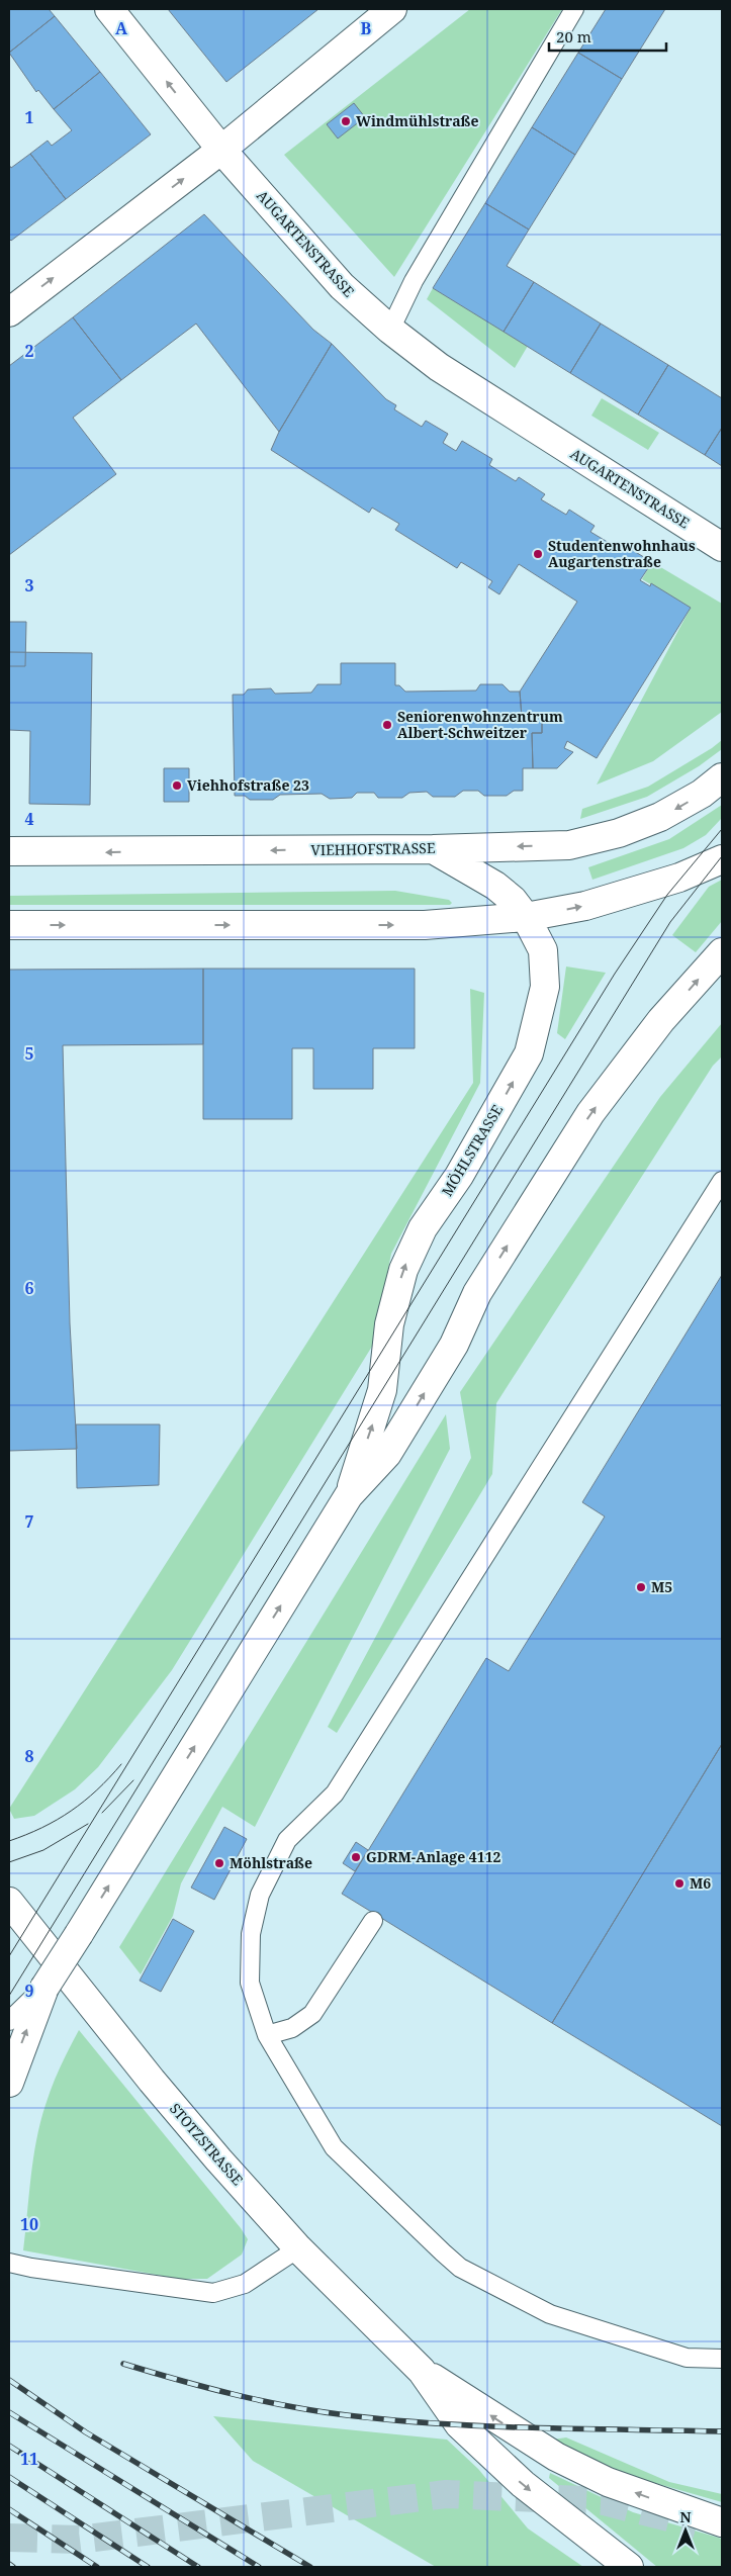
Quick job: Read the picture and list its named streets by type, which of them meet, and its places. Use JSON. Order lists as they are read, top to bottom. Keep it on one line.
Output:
{"streets":{"main road":["AUGARTENSTRASSE","VIEHHOFSTRASSE","MÖHLSTRASSE","STOTZSTRASSE"]},"crossings":[["VIEHHOFSTRASSE","MÖHLSTRASSE"]],"one_way":["MÖHLSTRASSE"],"places":["Windmühlstraße","Studentenwohnhaus Augartenstraße","Seniorenwohnzentrum Albert-Schweitzer","Viehhofstraße 23","M5","GDRM-Anlage 4112","Möhlstraße","M6"],"scale_bar":"20 m","north":"top","grid":{"columns":["A","B"],"rows":["1","2","3","4","5","6","7","8","9","10","11"]}}
